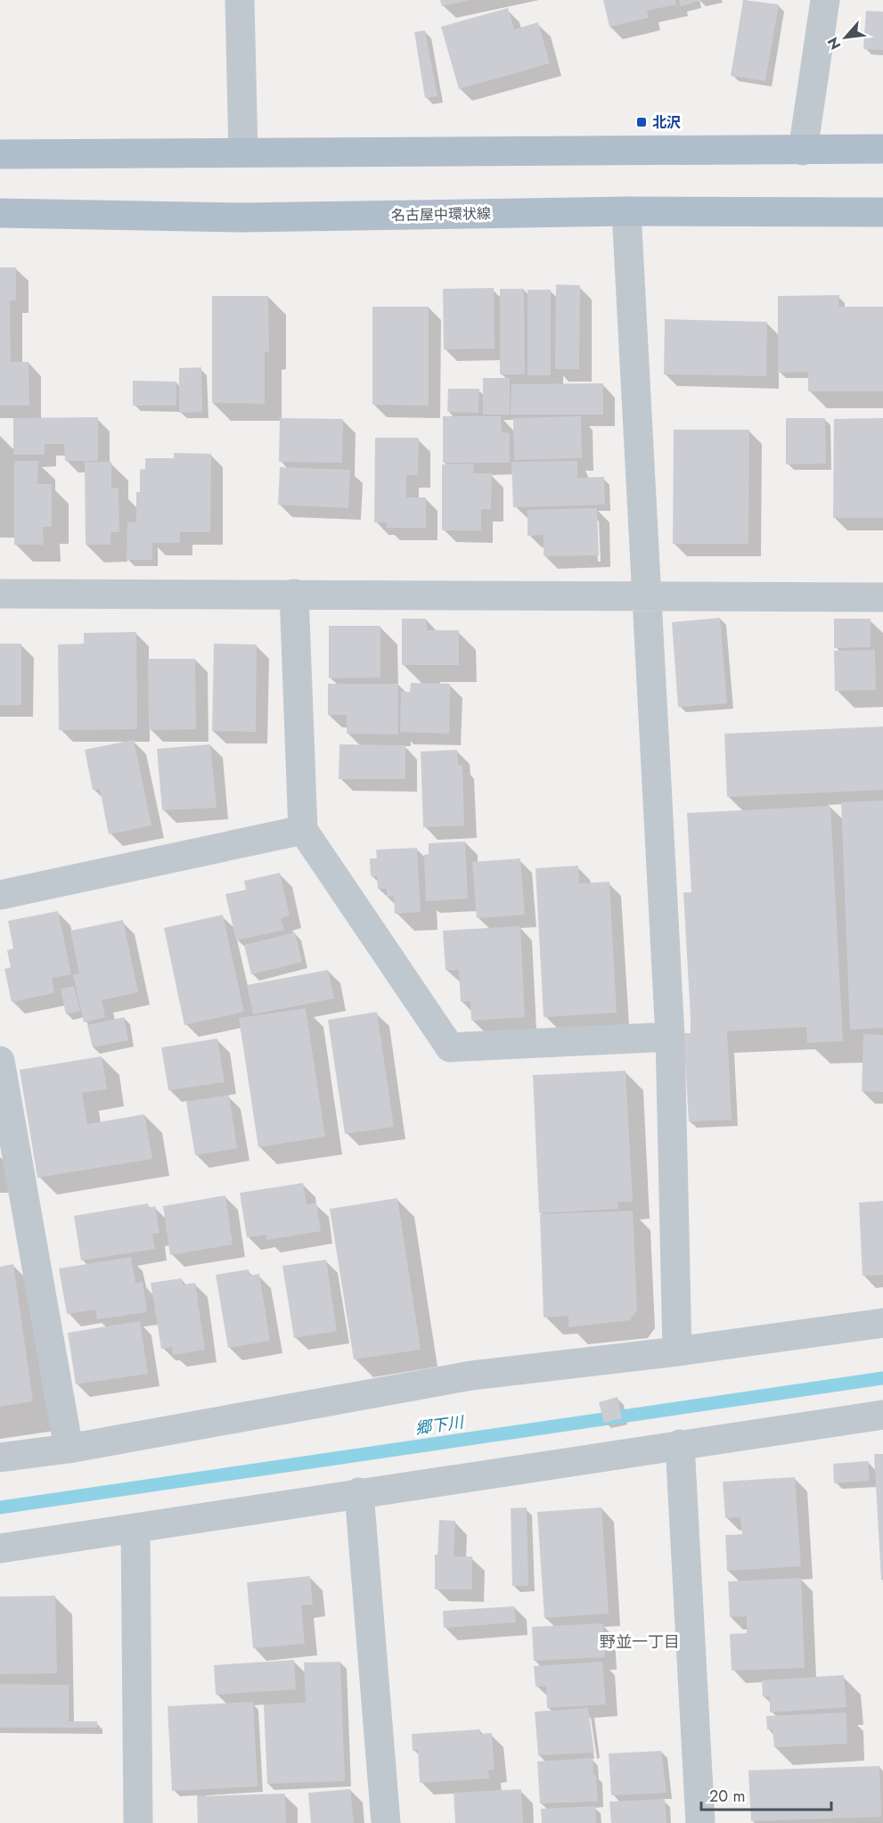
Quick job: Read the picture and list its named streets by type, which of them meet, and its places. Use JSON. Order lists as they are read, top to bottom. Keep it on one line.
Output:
{"streets":{"main road":["名古屋中環状線"]},"districts":["野並一丁目"],"water":["郷下川"],"places":{"transit":["北沢"]},"scale_bar":"20 m","north":"bottom left"}
